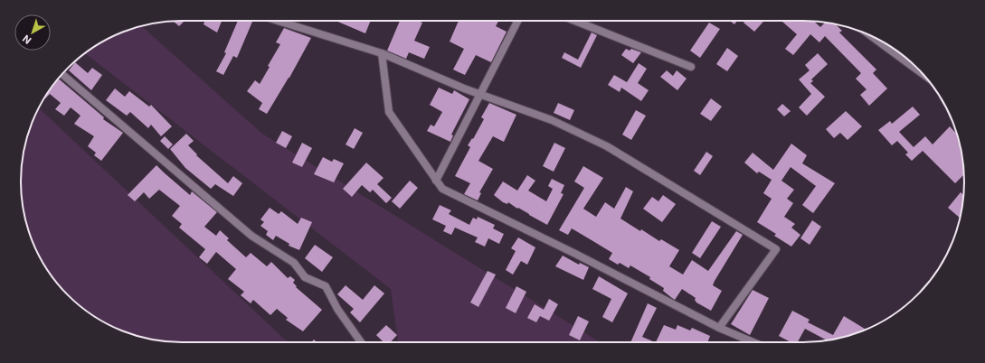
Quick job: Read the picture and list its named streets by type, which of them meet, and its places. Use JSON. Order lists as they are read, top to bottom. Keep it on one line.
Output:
{"north":"bottom left"}
